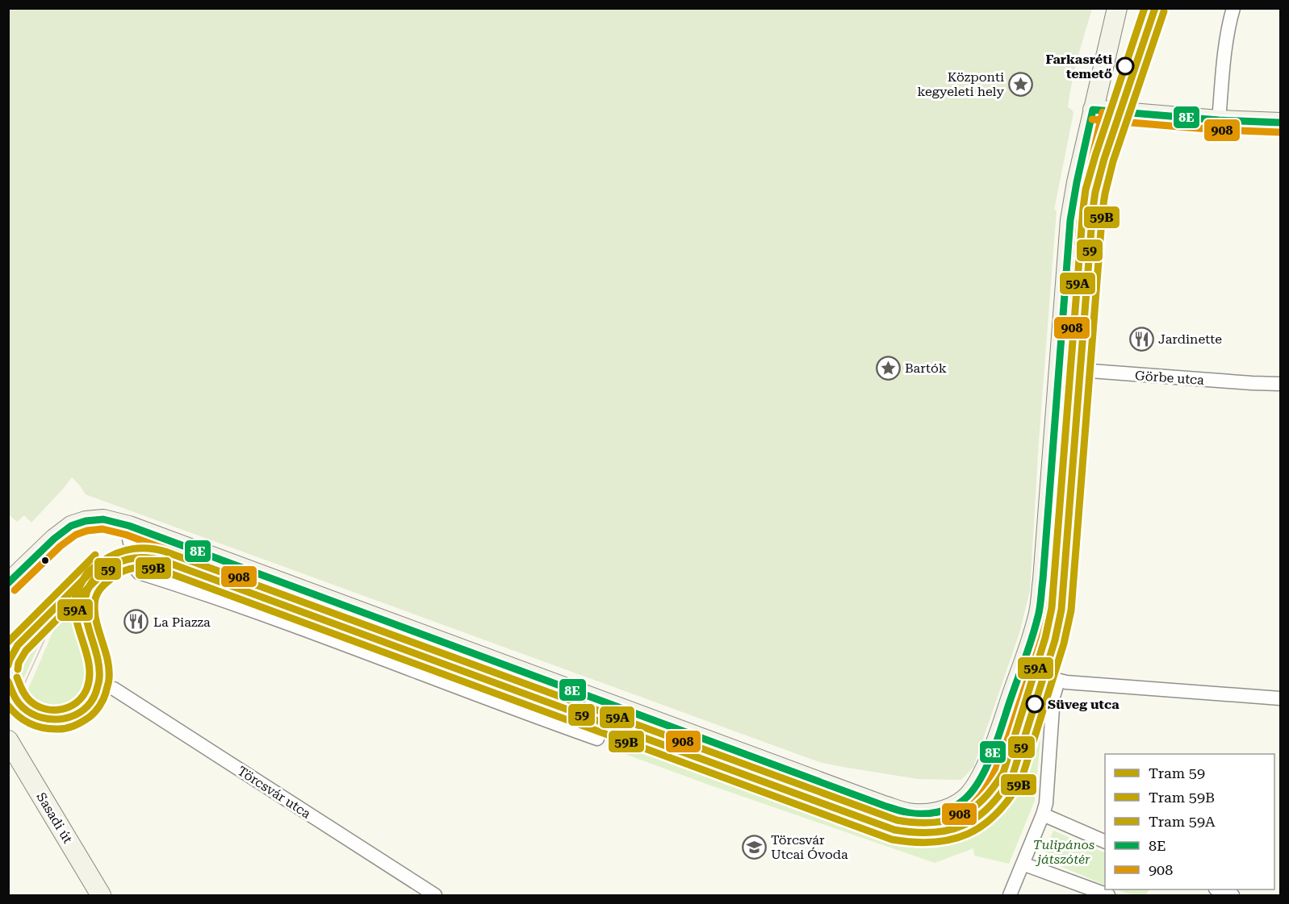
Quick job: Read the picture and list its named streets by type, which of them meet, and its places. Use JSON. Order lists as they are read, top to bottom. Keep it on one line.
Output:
{"streets":{"street":["Görbe utca","Törcsvár utca","Sasadi út"]},"parks":["Tulipános játszótér"],"places":{"other":["Farkasréti temető","Süveg utca"],"place":["Központi kegyeleti hely","Bartók"],"restaurant":["Jardinette","La Piazza"],"school or university":["Törcsvár Utcai Óvoda"]},"lines":["tram line 59","tram line 59A","tram line 59B","transit line 8E","transit line 908"],"legend":["Tram 59","Tram 59B","Tram 59A","8E","908"]}
